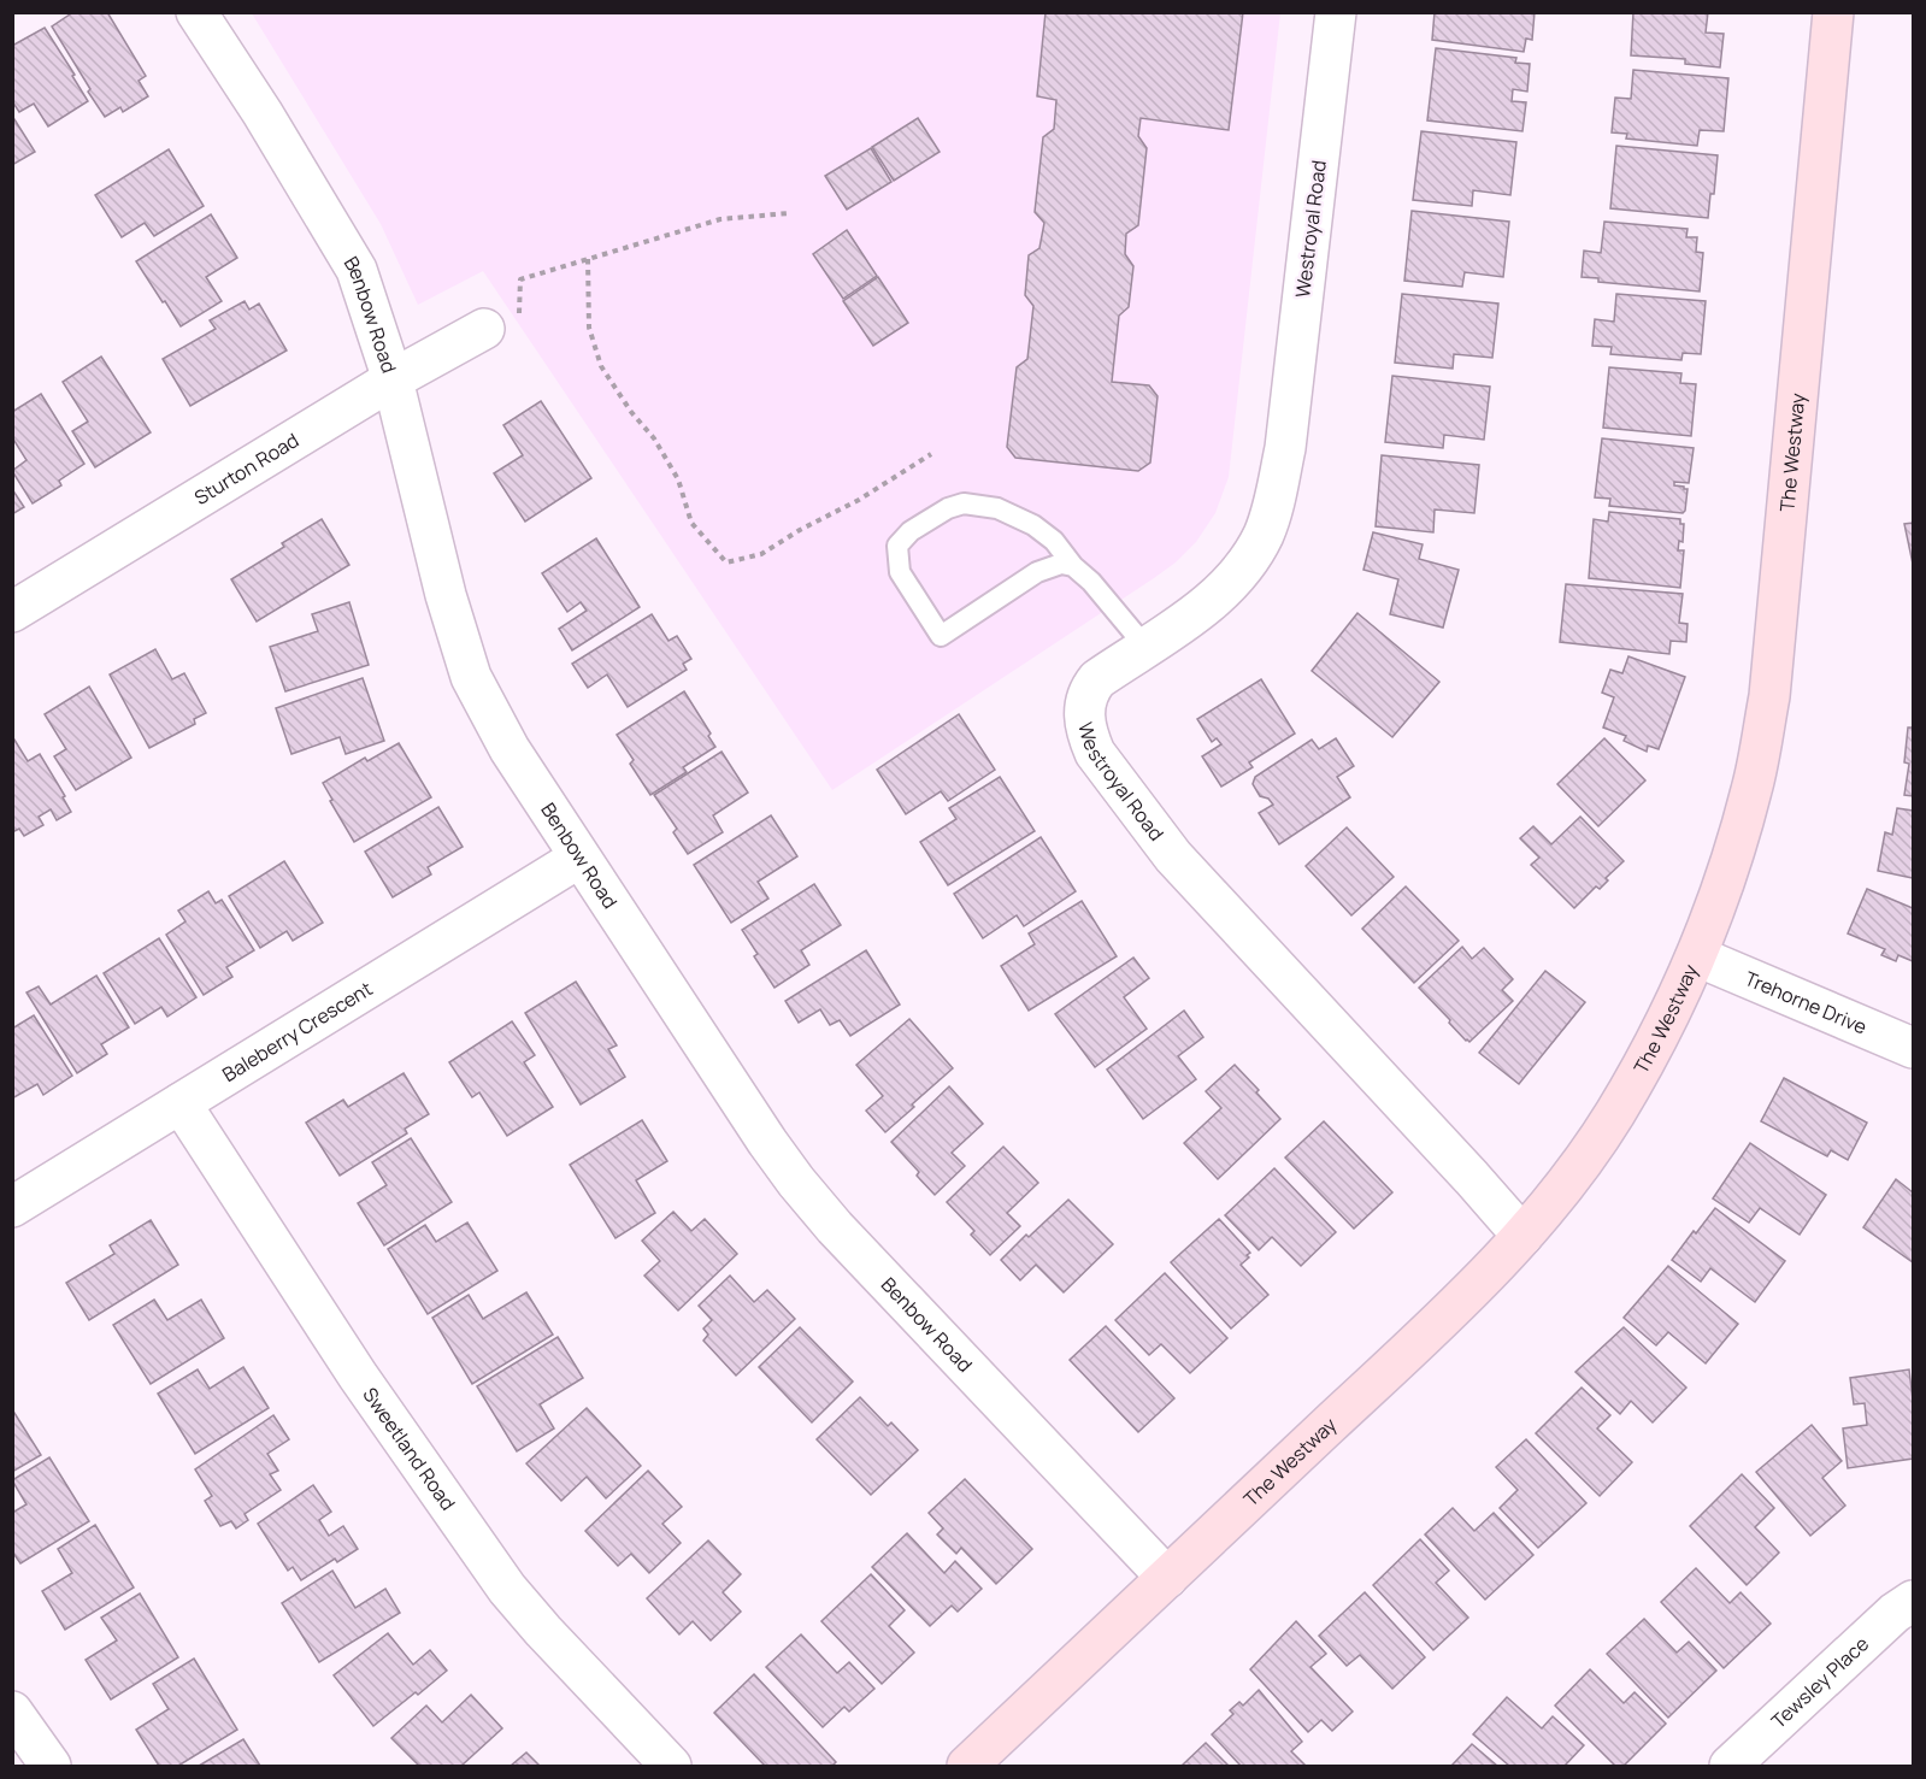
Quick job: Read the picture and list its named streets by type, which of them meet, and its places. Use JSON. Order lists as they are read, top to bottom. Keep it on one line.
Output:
{"streets":{"main road":["The Westway"],"street":["Westroyal Road","Benbow Road","Sturton Road","Trehorne Drive","Baleberry Crescent","Sweetland Road","Tewsley Place"]},"crossings":[["Westroyal Road","The Westway"],["Benbow Road","The Westway"],["Benbow Road","Sturton Road"],["Benbow Road","Baleberry Crescent"],["The Westway","Trehorne Drive"],["Baleberry Crescent","Sweetland Road"]]}
